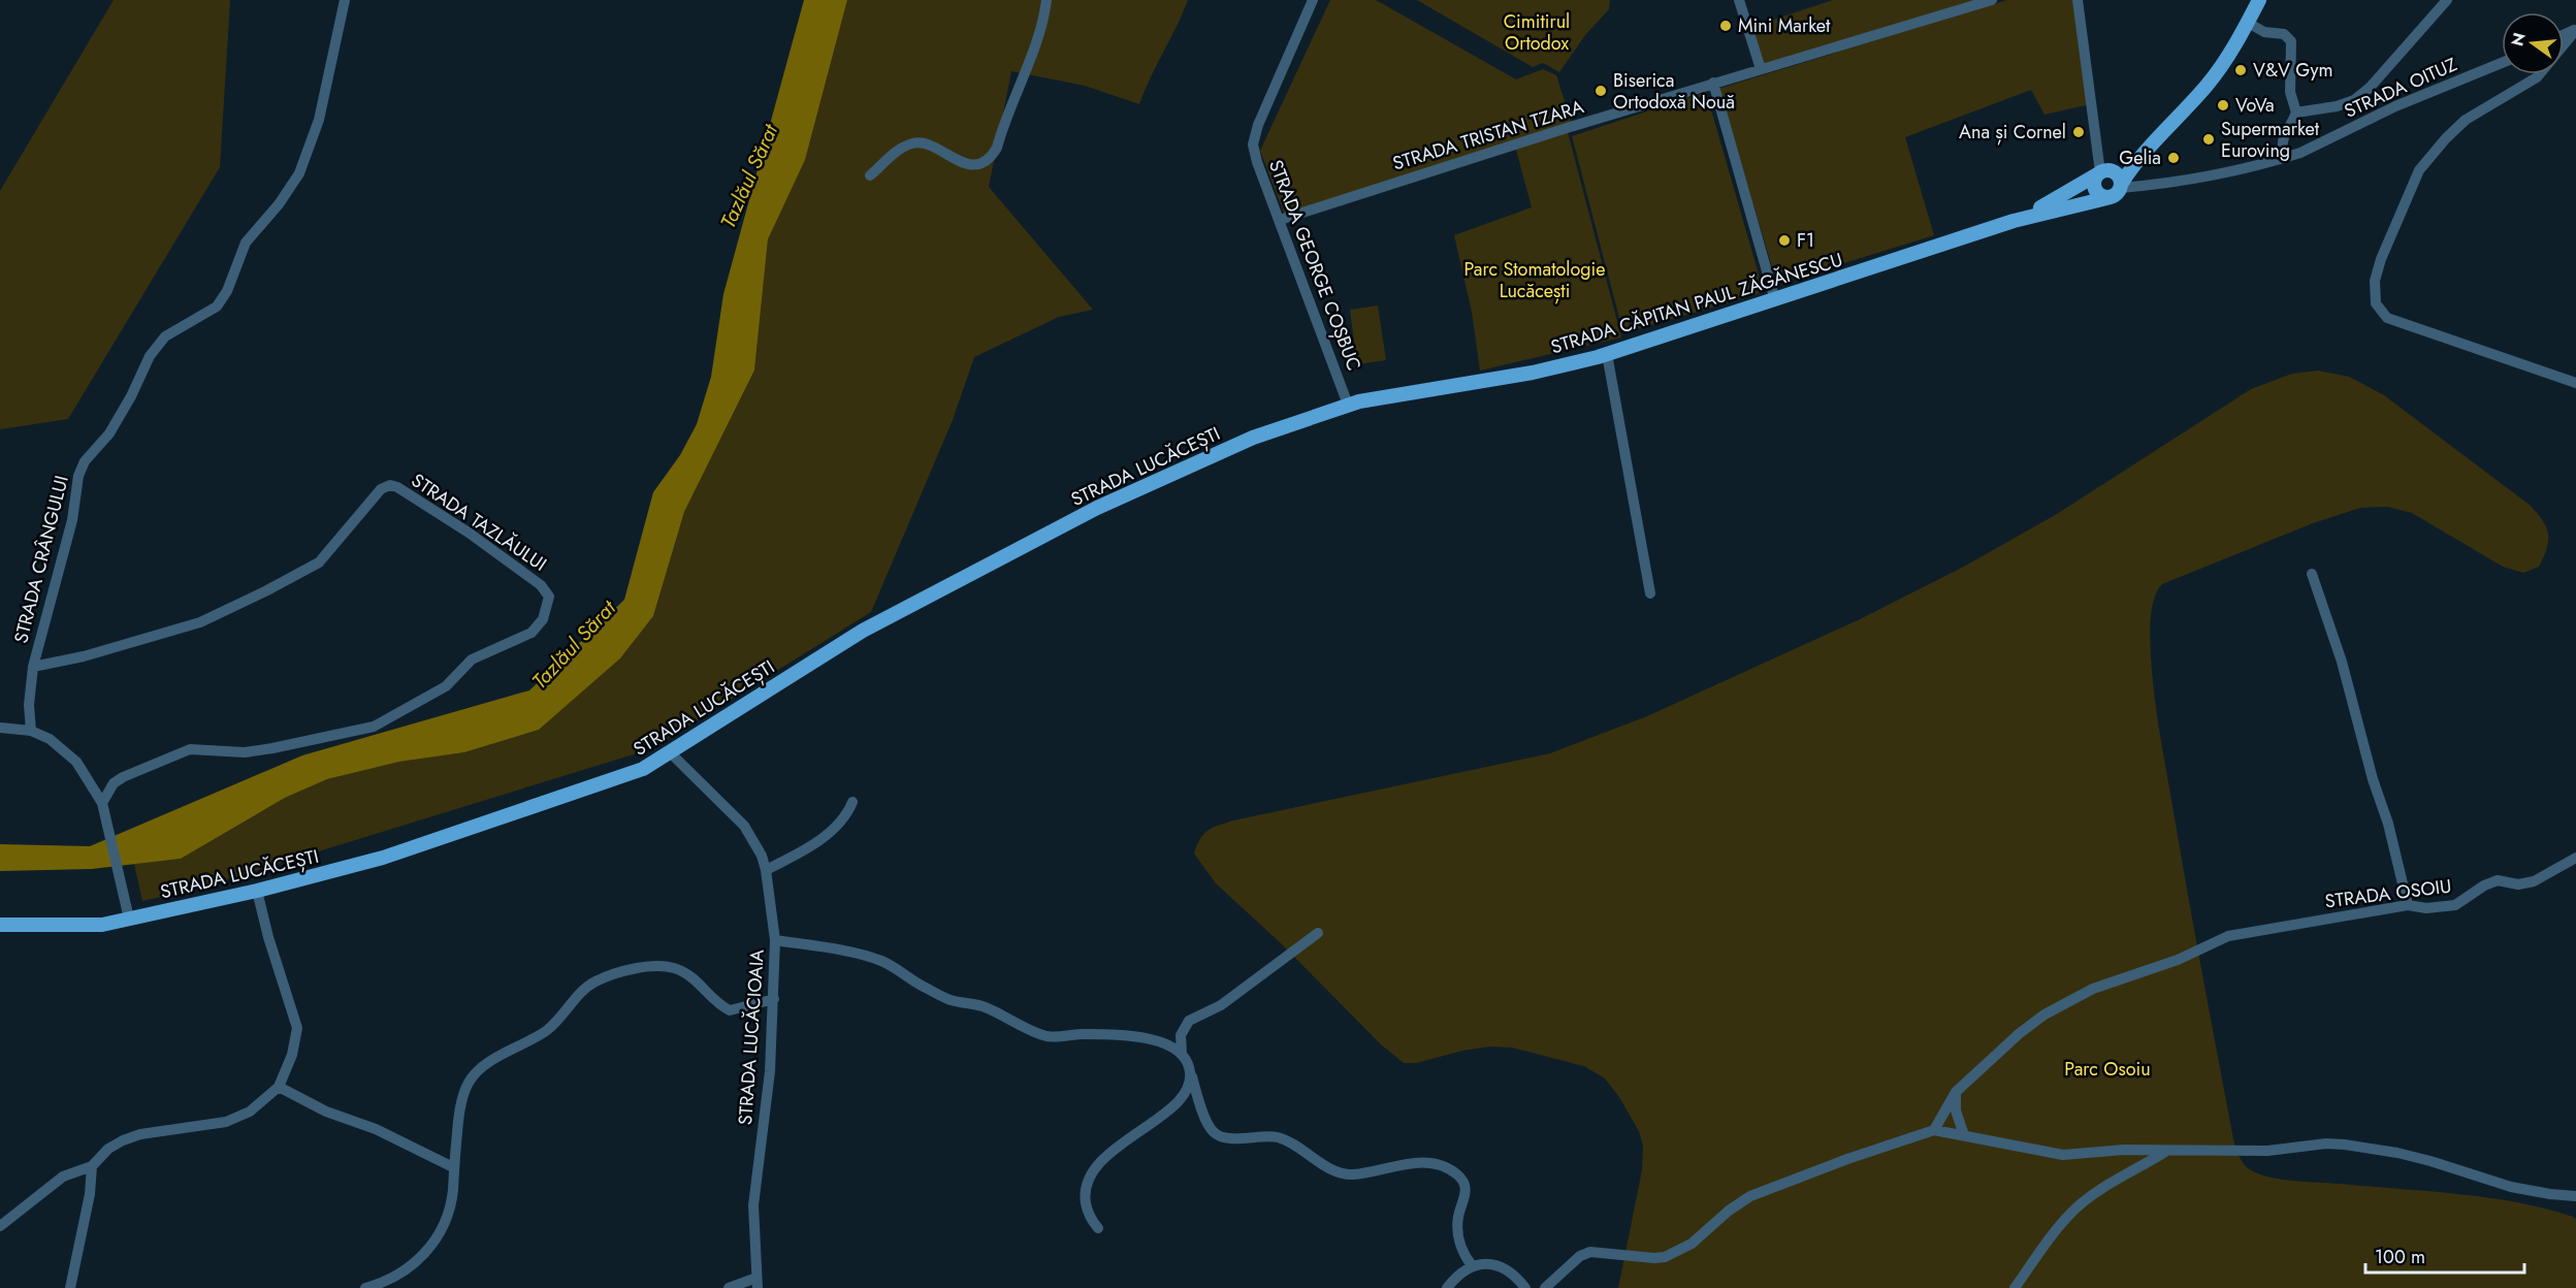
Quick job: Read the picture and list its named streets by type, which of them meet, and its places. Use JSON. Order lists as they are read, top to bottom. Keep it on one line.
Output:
{"streets":{"main road":["STRADA CĂPITAN PAUL ZĂGĂNESCU","STRADA LUCĂCEȘTI"],"street":["STRADA OITUZ","STRADA TRISTAN TZARA","STRADA GEORGE COȘBUC","STRADA TAZLĂULUI","STRADA CRÂNGULUI","STRADA OSOIU","STRADA LUCĂCIOAIA"]},"crossings":[["STRADA OITUZ","STRADA CĂPITAN PAUL ZĂGĂNESCU"],["STRADA TRISTAN TZARA","STRADA GEORGE COȘBUC"],["STRADA GEORGE COȘBUC","STRADA CĂPITAN PAUL ZĂGĂNESCU"],["STRADA GEORGE COȘBUC","STRADA LUCĂCEȘTI"],["STRADA CĂPITAN PAUL ZĂGĂNESCU","STRADA LUCĂCEȘTI"],["STRADA LUCĂCEȘTI","STRADA LUCĂCIOAIA"],["STRADA TAZLĂULUI","STRADA CRÂNGULUI"]],"water":["Tazlăul Sărat"],"parks":["Cimitirul Ortodox","Parc Stomatologie Lucăcești","Parc Osoiu"],"places":["Mini Market","V&V Gym","Biserica Ortodoxă Nouă","VoVa","Ana și Cornel","Supermarket Euroving","Gelia","F1"],"scale_bar":"100 m","north":"left"}
